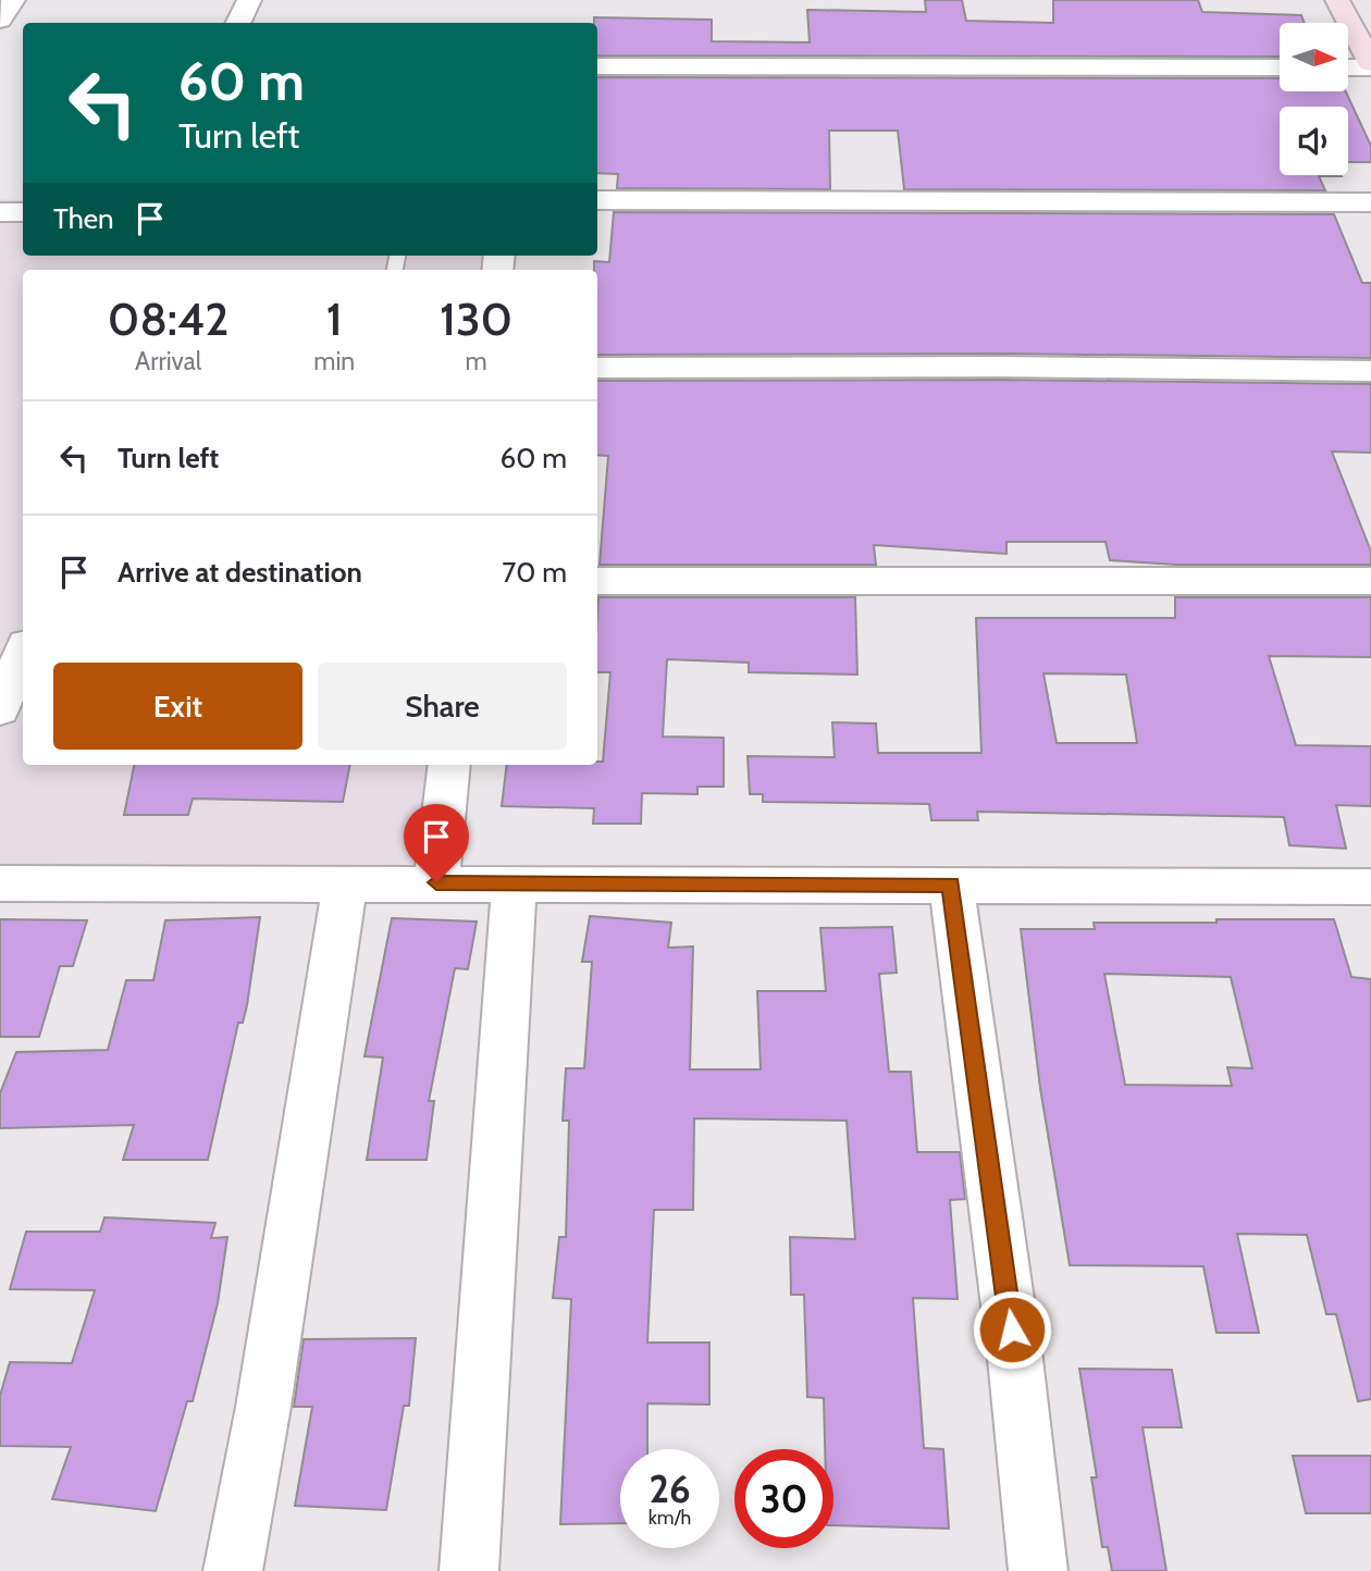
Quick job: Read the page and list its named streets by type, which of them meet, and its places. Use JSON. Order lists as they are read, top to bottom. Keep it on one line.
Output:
{"north":"right","page":{"turn":["60 m","Turn left"],"then":"Then","eta":["08:42","Arrival","1","min","130","m"],"list":[{"name":"Turn left","value":"60 m"},{"name":"Arrive at destination","value":"70 m"}],"buttons":["Exit","Share"],"speed":"26 km/h","limit":"30"}}
